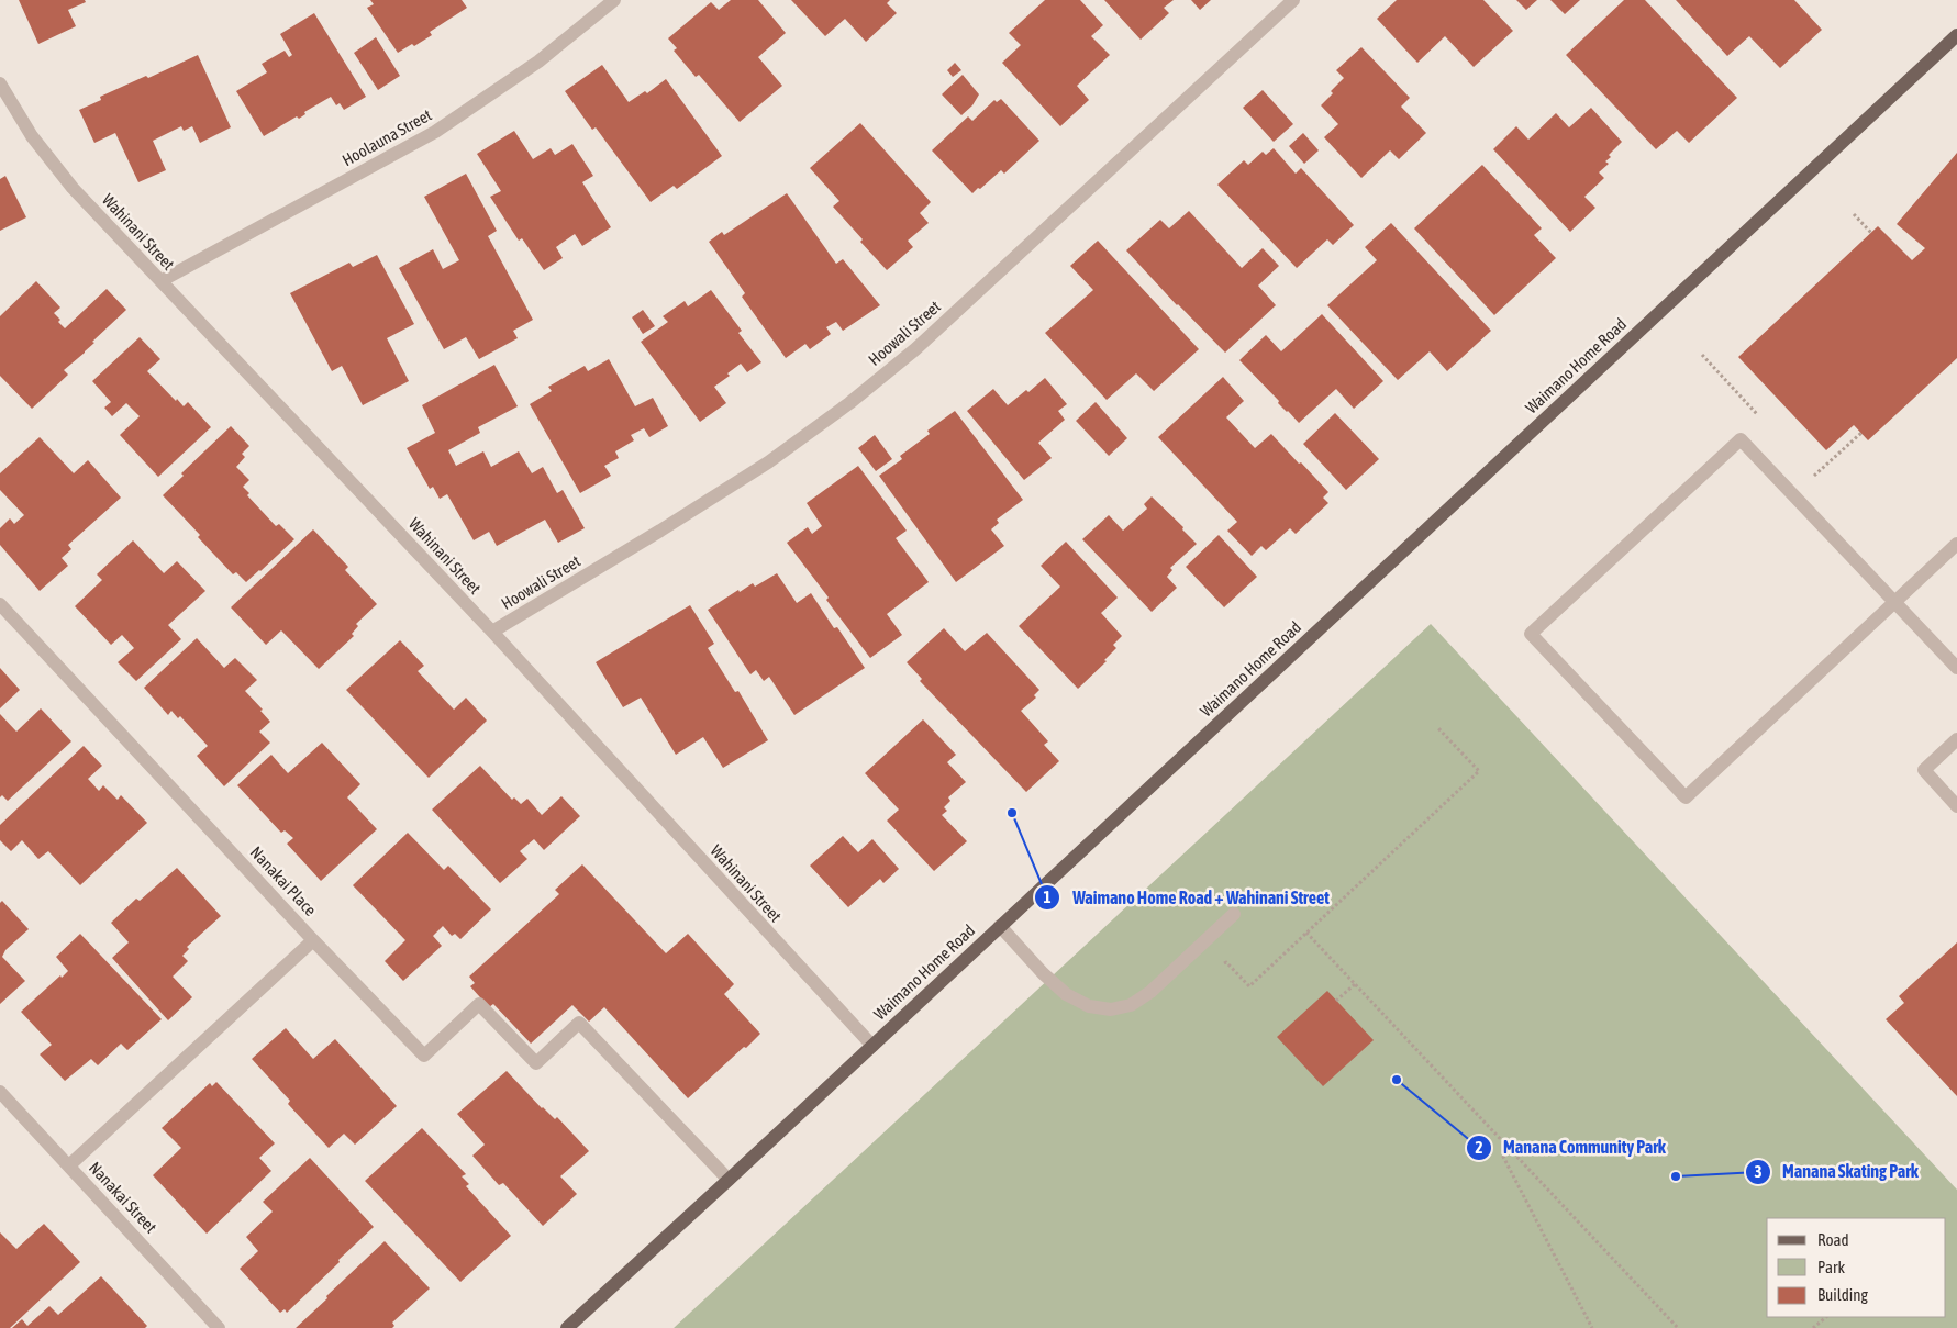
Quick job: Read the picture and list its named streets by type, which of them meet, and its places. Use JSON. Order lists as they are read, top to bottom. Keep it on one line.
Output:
{"streets":{"main road":["Waimano Home Road"],"street":["Hoolauna Street","Wahinani Street","Hoowali Street","Nanakai Place","Nanakai Street"]},"crossings":[["Hoolauna Street","Wahinani Street"],["Wahinani Street","Hoowali Street"],["Wahinani Street","Waimano Home Road"],["Nanakai Place","Nanakai Street"]],"places":["Waimano Home Road + Wahinani Street","Manana Community Park","Manana Skating Park"],"legend":["Road","Park","Building"]}
